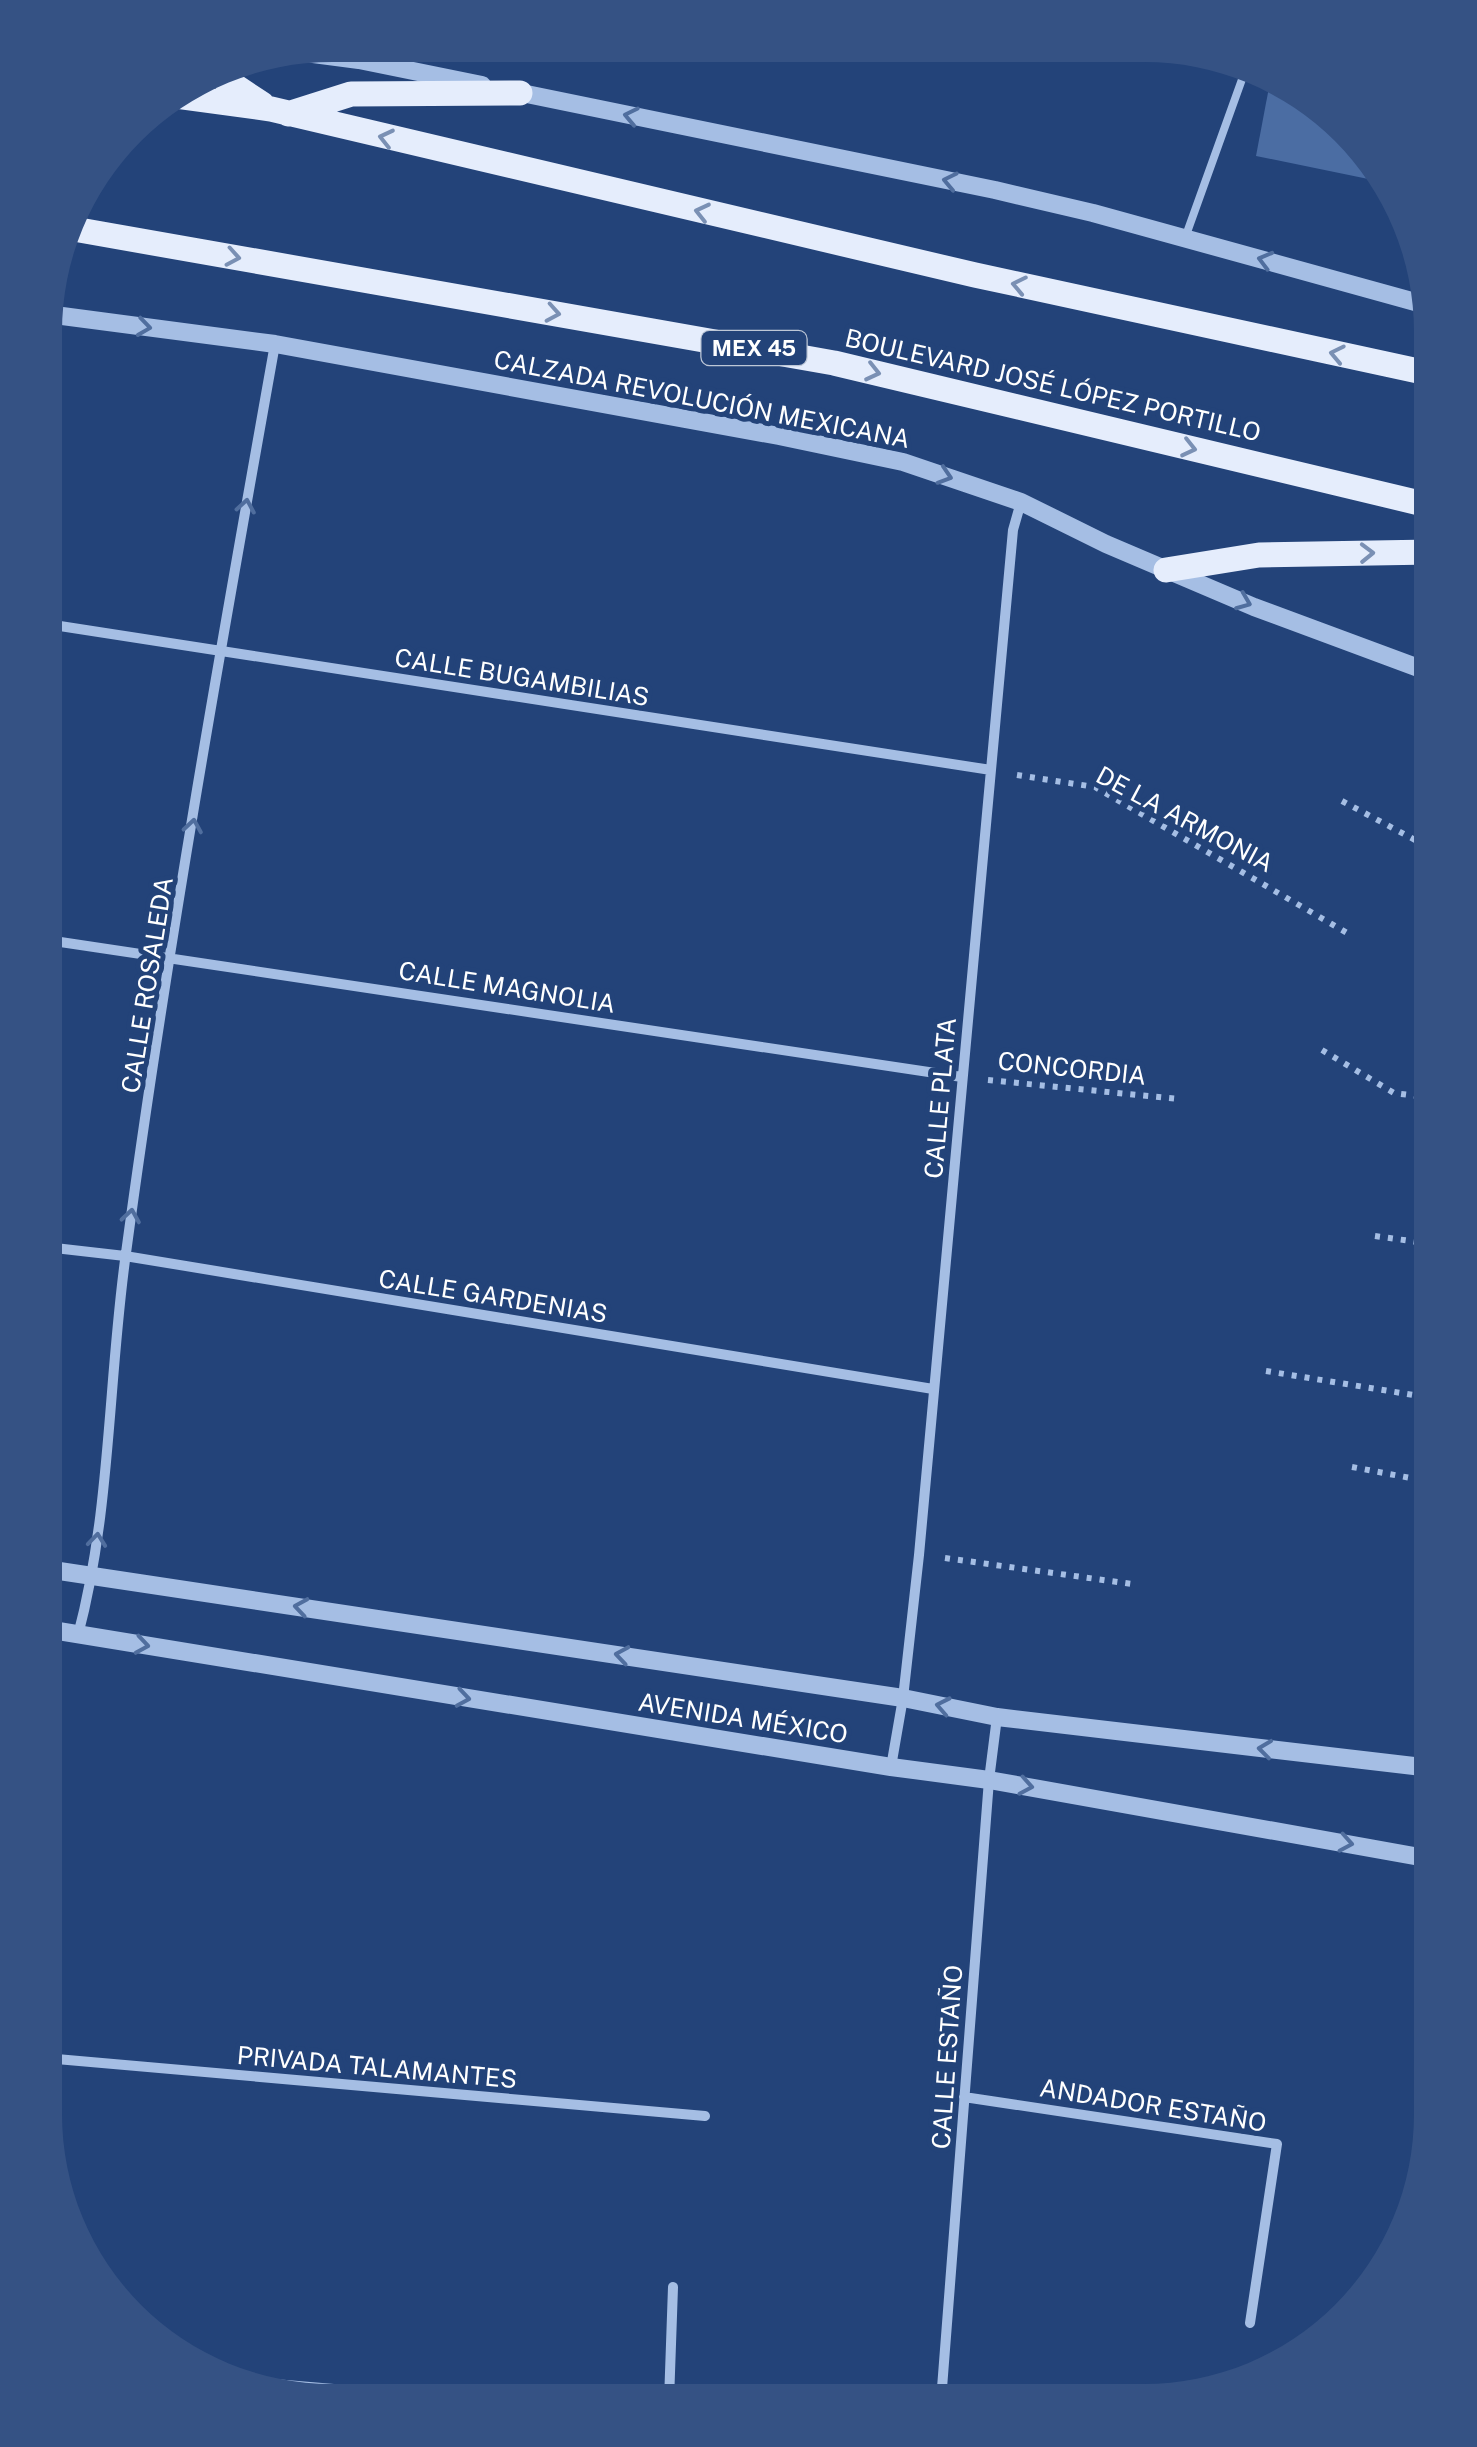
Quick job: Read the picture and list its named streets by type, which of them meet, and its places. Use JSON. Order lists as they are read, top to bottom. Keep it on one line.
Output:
{"streets":{"main road":["MEX 45","BOULEVARD JOSÉ LÓPEZ PORTILLO"],"street":["CALZADA REVOLUCIÓN MEXICANA","CALLE BUGAMBILIAS","CALLE ROSALEDA","CALLE MAGNOLIA","CALLE PLATA","CALLE GARDENIAS","AVENIDA MÉXICO","CALLE ESTAÑO","PRIVADA TALAMANTES","ANDADOR ESTAÑO"],"path":["DE LA ARMONIA","CONCORDIA"]},"crossings":[["CALZADA REVOLUCIÓN MEXICANA","CALLE ROSALEDA"],["CALZADA REVOLUCIÓN MEXICANA","CALLE PLATA"],["CALLE BUGAMBILIAS","DE LA ARMONIA"],["CALLE BUGAMBILIAS","CALLE ROSALEDA"],["CALLE BUGAMBILIAS","CALLE PLATA"],["DE LA ARMONIA","CALLE PLATA"],["CALLE ROSALEDA","CALLE MAGNOLIA"],["CALLE ROSALEDA","CALLE GARDENIAS"],["CALLE ROSALEDA","AVENIDA MÉXICO"],["CALLE MAGNOLIA","CONCORDIA"],["CALLE MAGNOLIA","CALLE PLATA"],["CONCORDIA","CALLE PLATA"],["CALLE PLATA","CALLE GARDENIAS"],["CALLE PLATA","AVENIDA MÉXICO"],["AVENIDA MÉXICO","CALLE ESTAÑO"],["CALLE ESTAÑO","ANDADOR ESTAÑO"]],"one_way":["CALZADA REVOLUCIÓN MEXICANA","CALLE ROSALEDA"]}
